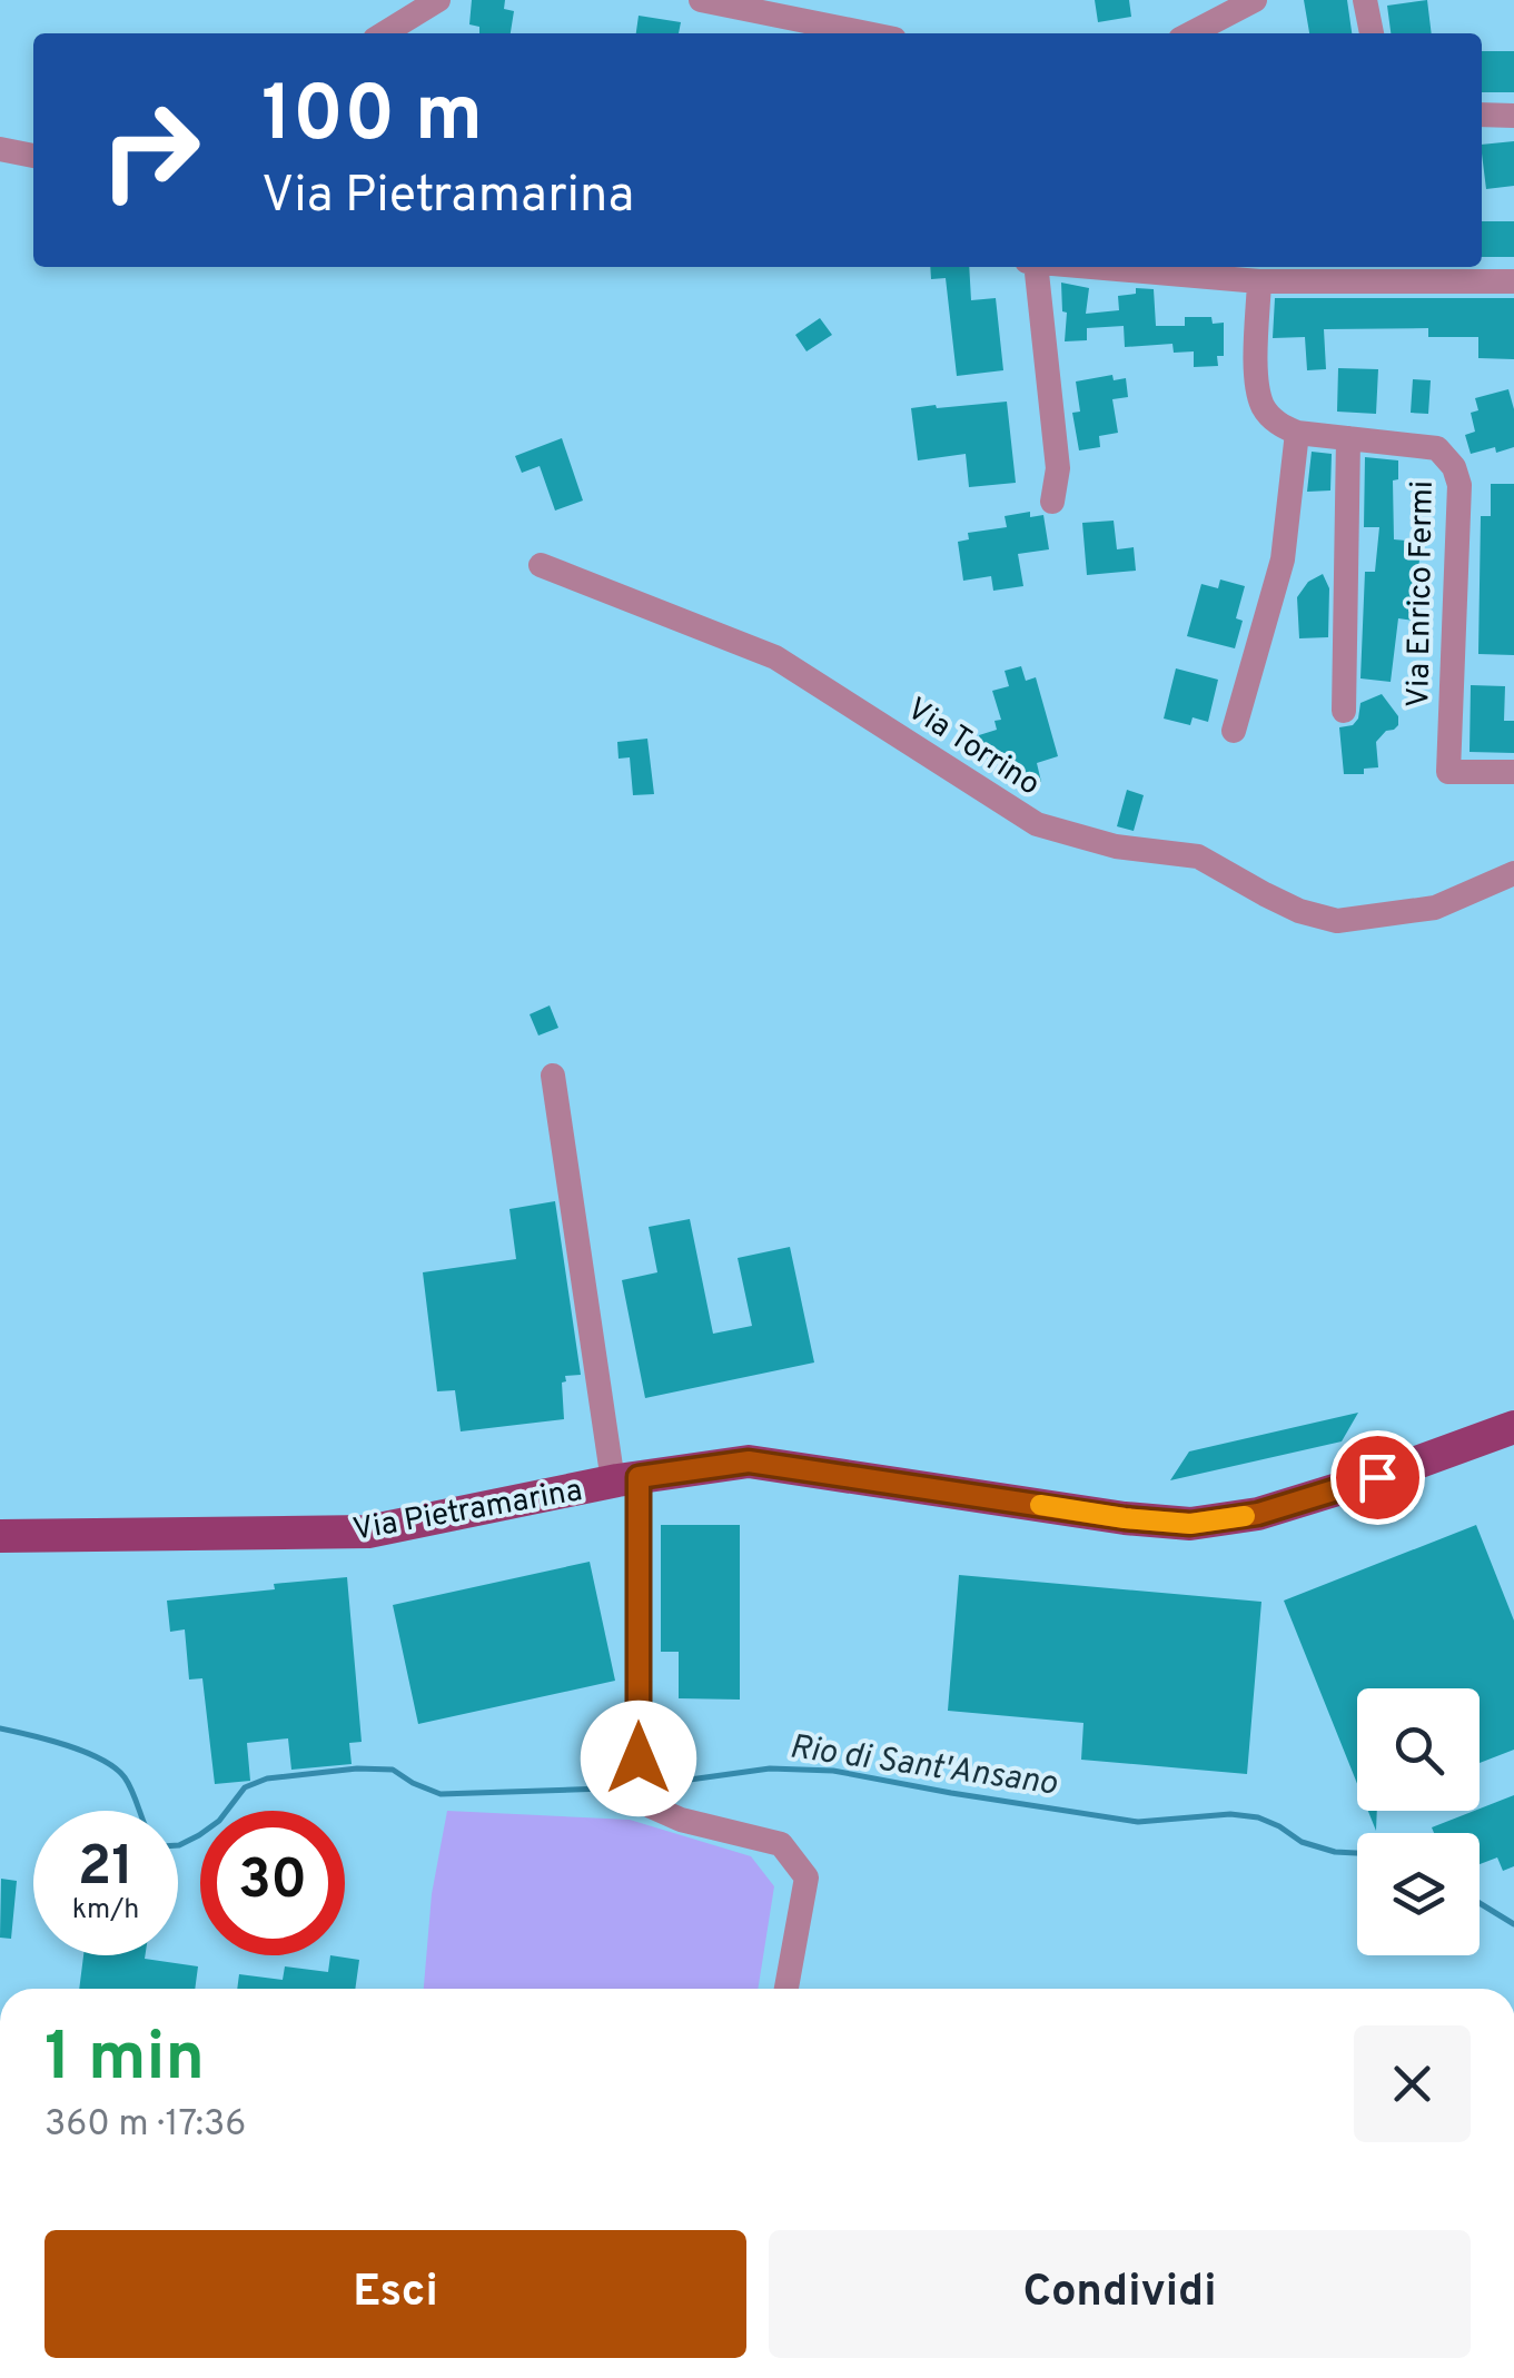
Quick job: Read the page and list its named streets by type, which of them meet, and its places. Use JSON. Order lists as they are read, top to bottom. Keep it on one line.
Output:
{"streets":{"main road":["Via Pietramarina"],"street":["Via Enrico Fermi","Via Torrino"]},"water":["Rio di Sant'Ansano"],"page":{"turn":["100 m","Via Pietramarina"],"speed":"21 km/h","limit":"30","heading":["1 min","360 m · 17:36"],"buttons":["Esci","Condividi"]}}
